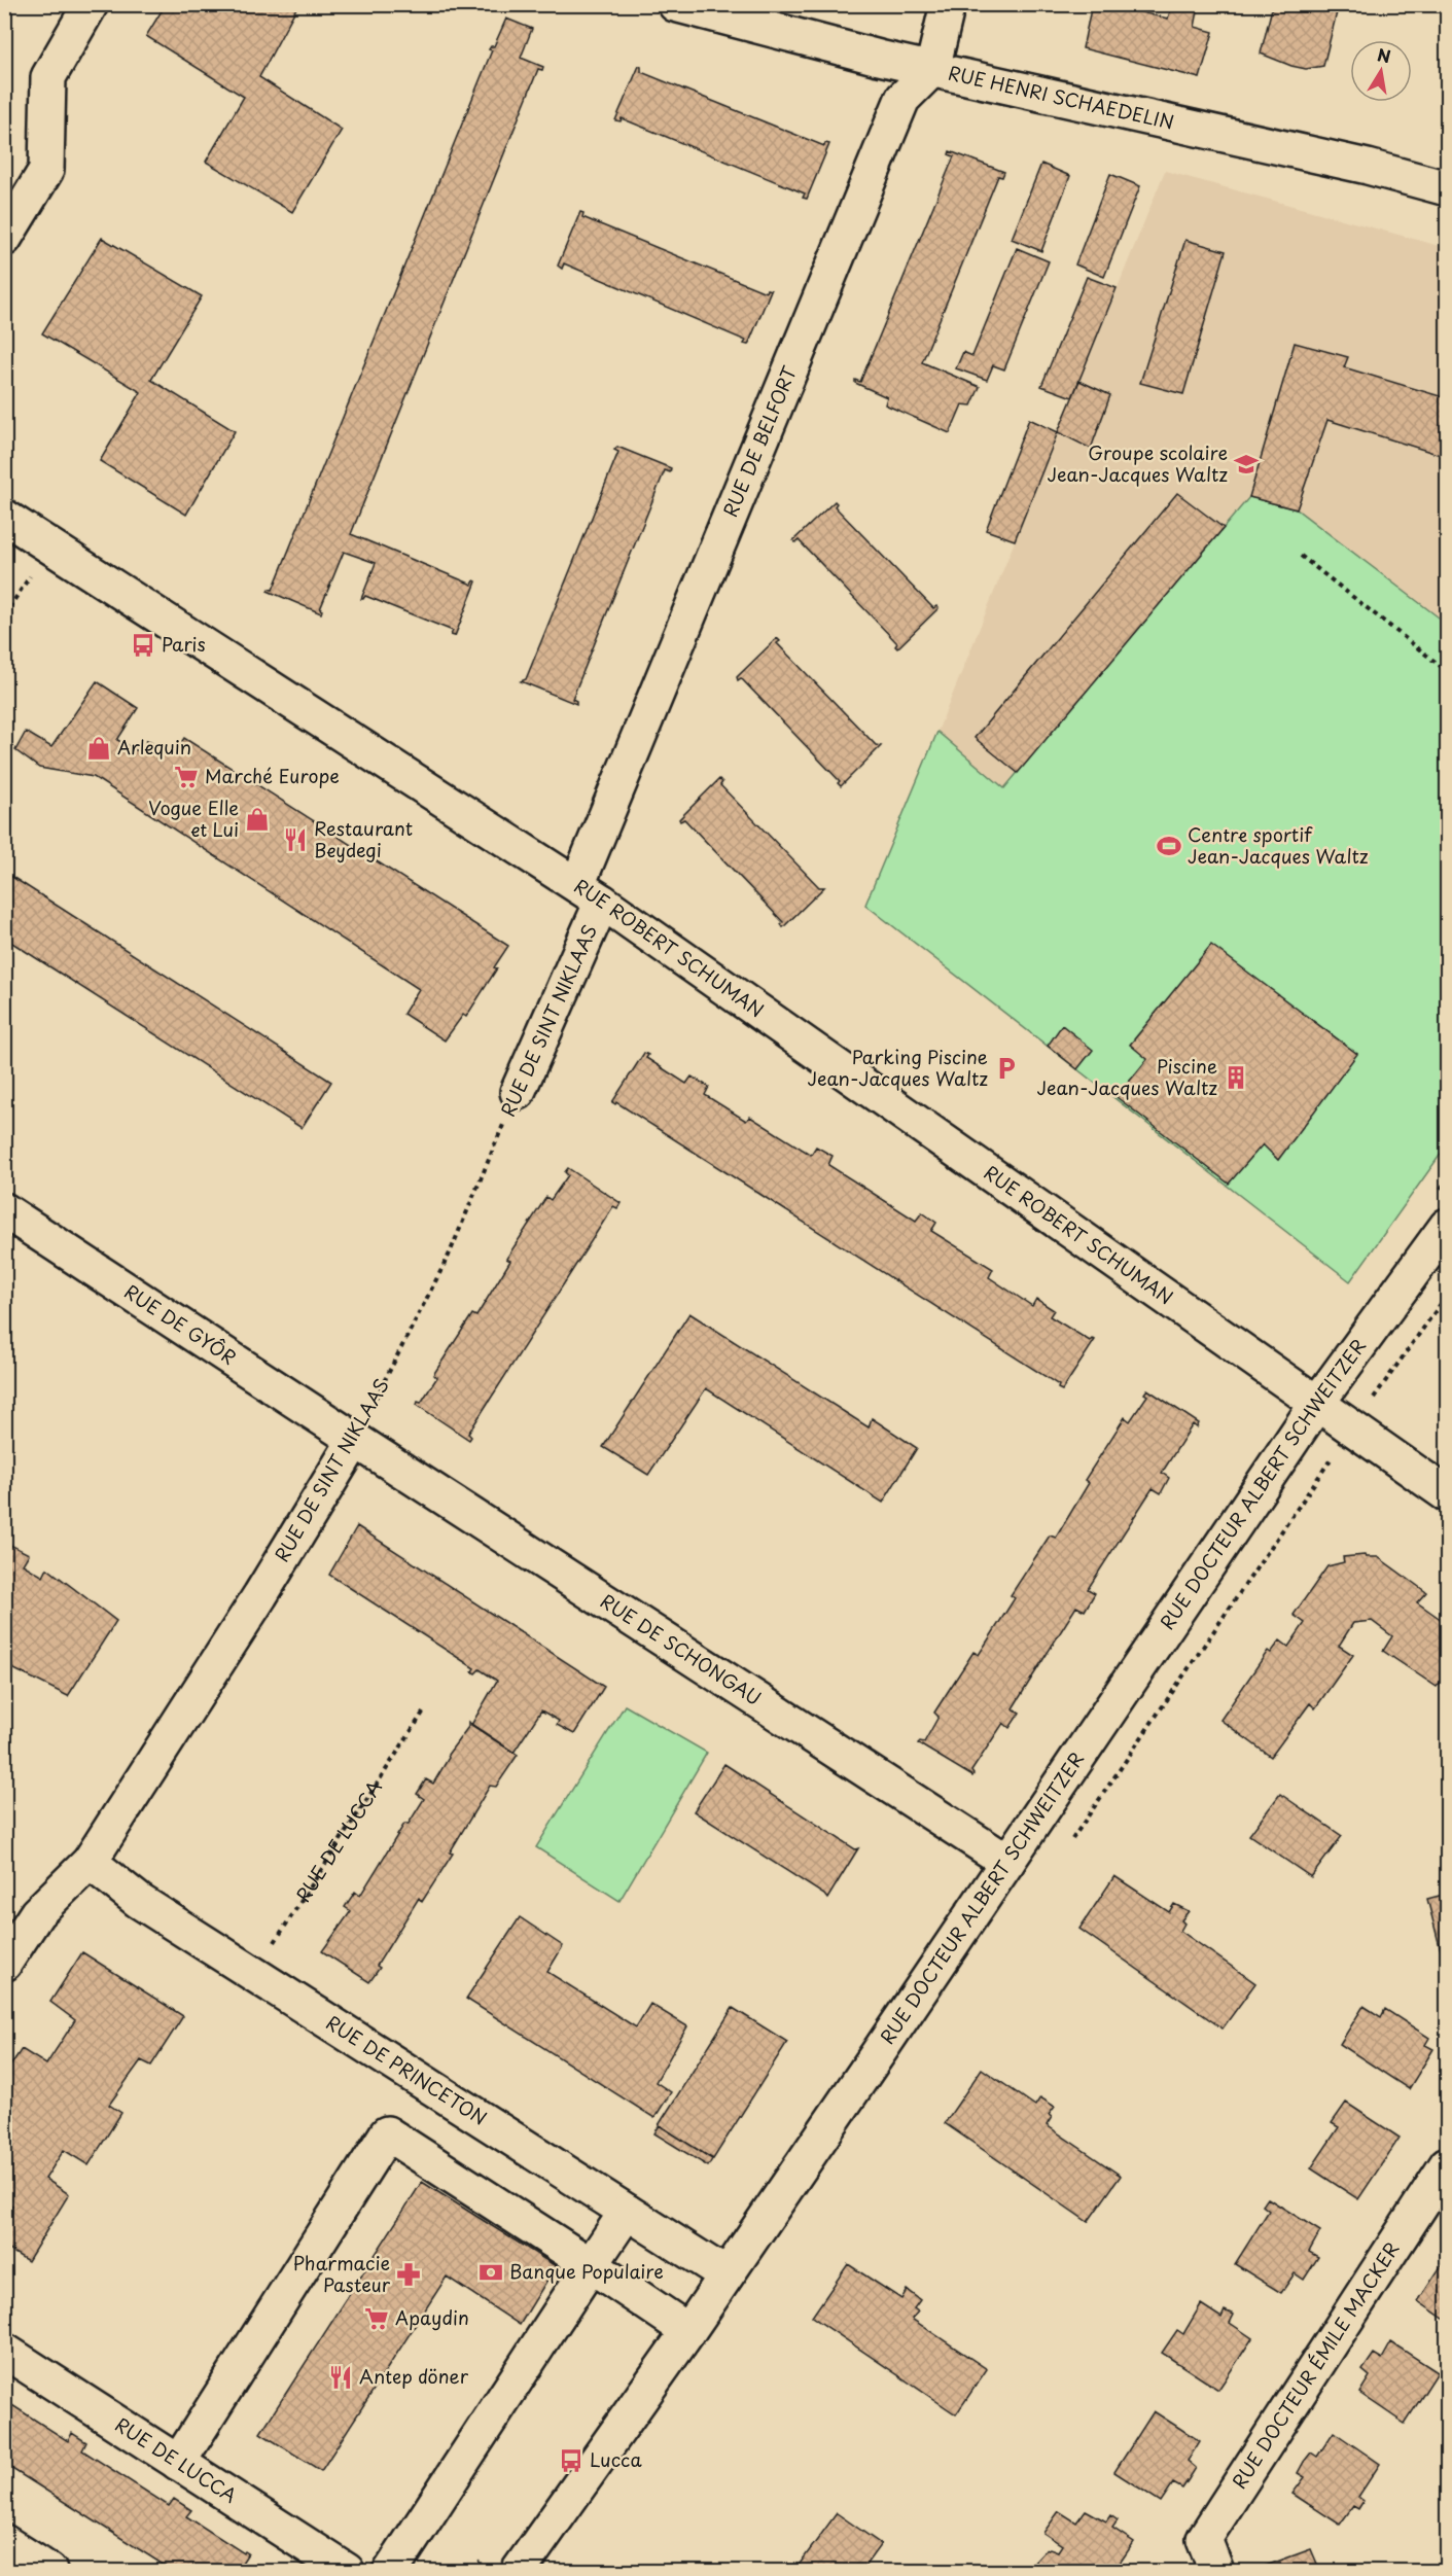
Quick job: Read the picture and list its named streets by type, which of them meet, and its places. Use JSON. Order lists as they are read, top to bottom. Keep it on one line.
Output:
{"streets":{"street":["RUE HENRI SCHAEDELIN","RUE DE BELFORT","RUE ROBERT SCHUMAN","RUE DE SINT NIKLAAS","RUE DE GYÔR","RUE DOCTEUR ALBERT SCHWEITZER","RUE DE SCHONGAU","RUE DE LUCCA","RUE DE PRINCETON","RUE DOCTEUR ÉMILE MACKER"]},"crossings":[["RUE HENRI SCHAEDELIN","RUE DE BELFORT"],["RUE DE BELFORT","RUE ROBERT SCHUMAN"],["RUE DE BELFORT","RUE DE SINT NIKLAAS"],["RUE ROBERT SCHUMAN","RUE DE SINT NIKLAAS"],["RUE ROBERT SCHUMAN","RUE DOCTEUR ALBERT SCHWEITZER"],["RUE DE SINT NIKLAAS","RUE DE GYÔR"],["RUE DE SINT NIKLAAS","RUE DE SCHONGAU"],["RUE DE SINT NIKLAAS","RUE DE PRINCETON"],["RUE DE GYÔR","RUE DE SCHONGAU"],["RUE DOCTEUR ALBERT SCHWEITZER","RUE DE SCHONGAU"],["RUE DOCTEUR ALBERT SCHWEITZER","RUE DE PRINCETON"],["RUE DE LUCCA","RUE DE PRINCETON"]],"places":{"school or university":["Groupe scolaire Jean-Jacques Waltz"],"bus stop":["Paris","Lucca"],"shop":["Arlequin","Vogue Elle et Lui"],"supermarket":["Marché Europe","Apaydin"],"restaurant":["Restaurant Beydegi","Antep döner"],"sports":["Centre sportif Jean-Jacques Waltz"],"parking":["Parking Piscine Jean-Jacques Waltz"],"building":["Piscine Jean-Jacques Waltz"],"bank":["Banque Populaire"],"pharmacy":["Pharmacie Pasteur"]},"north":"top"}
